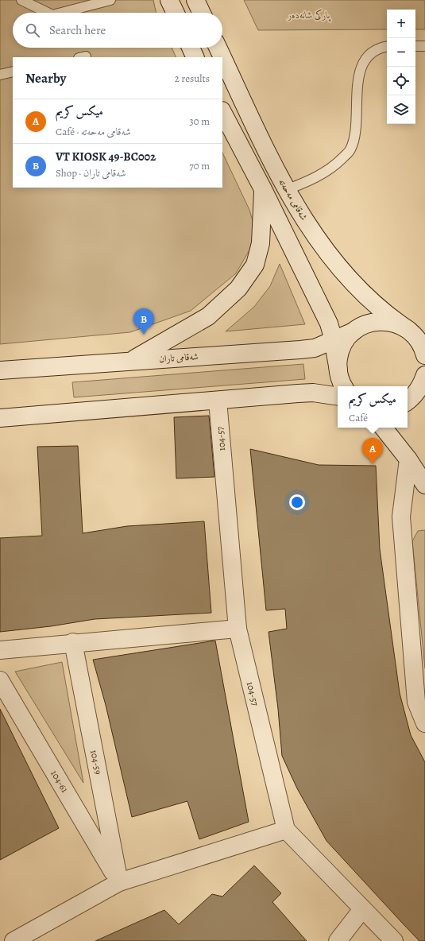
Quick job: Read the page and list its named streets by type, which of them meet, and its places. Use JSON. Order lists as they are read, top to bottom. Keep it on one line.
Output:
{"streets":{"main road":["شەقامی مەحەتە","شەقامی تاران","104-57","104-59","104-61"]},"crossings":[["شەقامی مەحەتە","شەقامی تاران"],["104-59","104-61"]],"parks":["پارکی شانەدەر"],"page":{"map_buttons":["+","−"],"search":"Search here","heading":["Nearby","2 results"],"list":[{"mark":"A","name":"ميكس كريم","note":"Café · شەقامی مەحەتە","value":"30 m"},{"mark":"B","name":"VT KIOSK 49-BC002","note":"Shop · شەقامی تاران","value":"70 m"}],"pins":["B","A"],"popup":["ميكس كريم","Café"]}}
